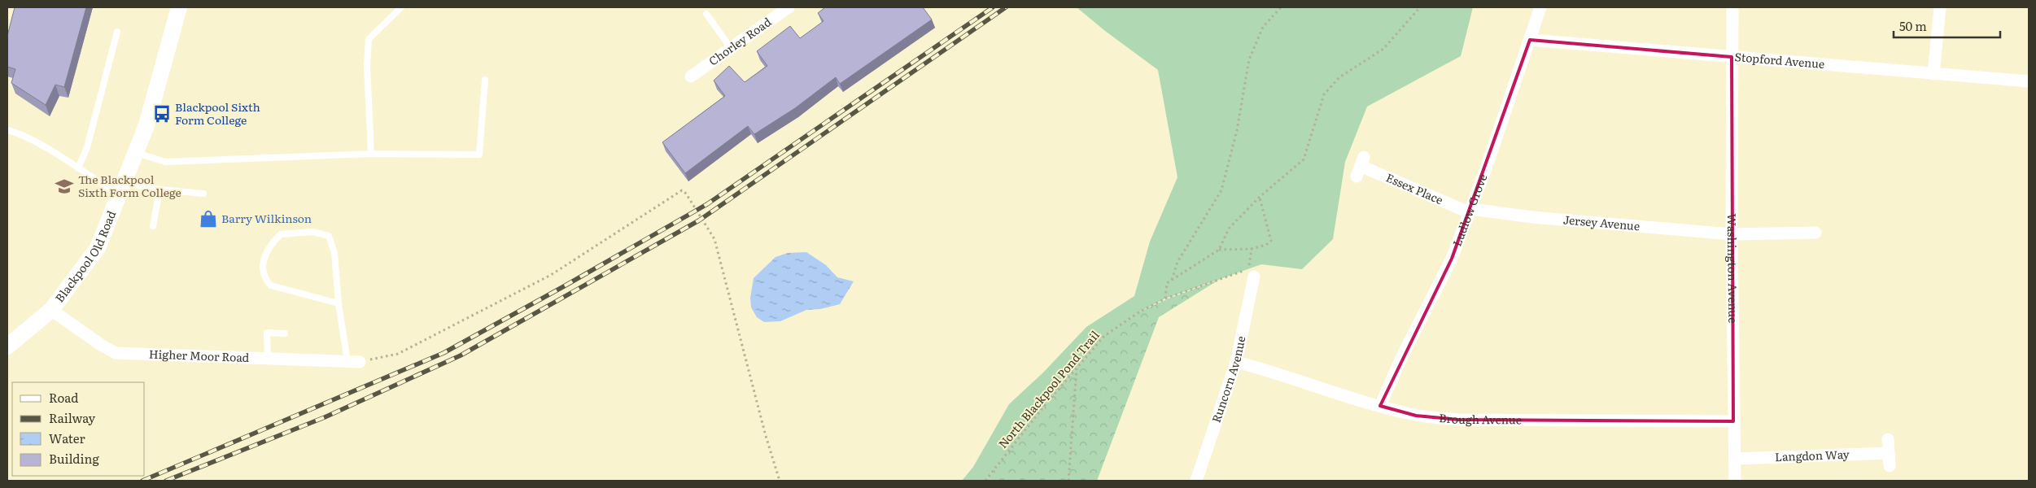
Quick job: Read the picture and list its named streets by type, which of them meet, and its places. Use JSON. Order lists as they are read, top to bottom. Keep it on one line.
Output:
{"streets":{"main road":["Blackpool Old Road"],"street":["Chorley Road","Stopford Avenue","Essex Place","Ludlow Grove","Jersey Avenue","Washington Avenue","Higher Moor Road","Runcorn Avenue","Brough Avenue","Langdon Way"],"path":["North Blackpool Pond Trail"]},"crossings":[["Stopford Avenue","Ludlow Grove"],["Stopford Avenue","Washington Avenue"],["Essex Place","Ludlow Grove"],["Essex Place","Jersey Avenue"],["Ludlow Grove","Jersey Avenue"],["Ludlow Grove","Brough Avenue"],["Jersey Avenue","Washington Avenue"],["Blackpool Old Road","Higher Moor Road"],["Washington Avenue","Brough Avenue"],["Washington Avenue","Langdon Way"],["Runcorn Avenue","Brough Avenue"]],"places":{"bus stop":["Blackpool Sixth Form College"],"school or university":["The Blackpool Sixth Form College"],"shop":["Barry Wilkinson"]},"legend":["Road","Railway","Water","Building"],"scale_bar":"50 m"}
